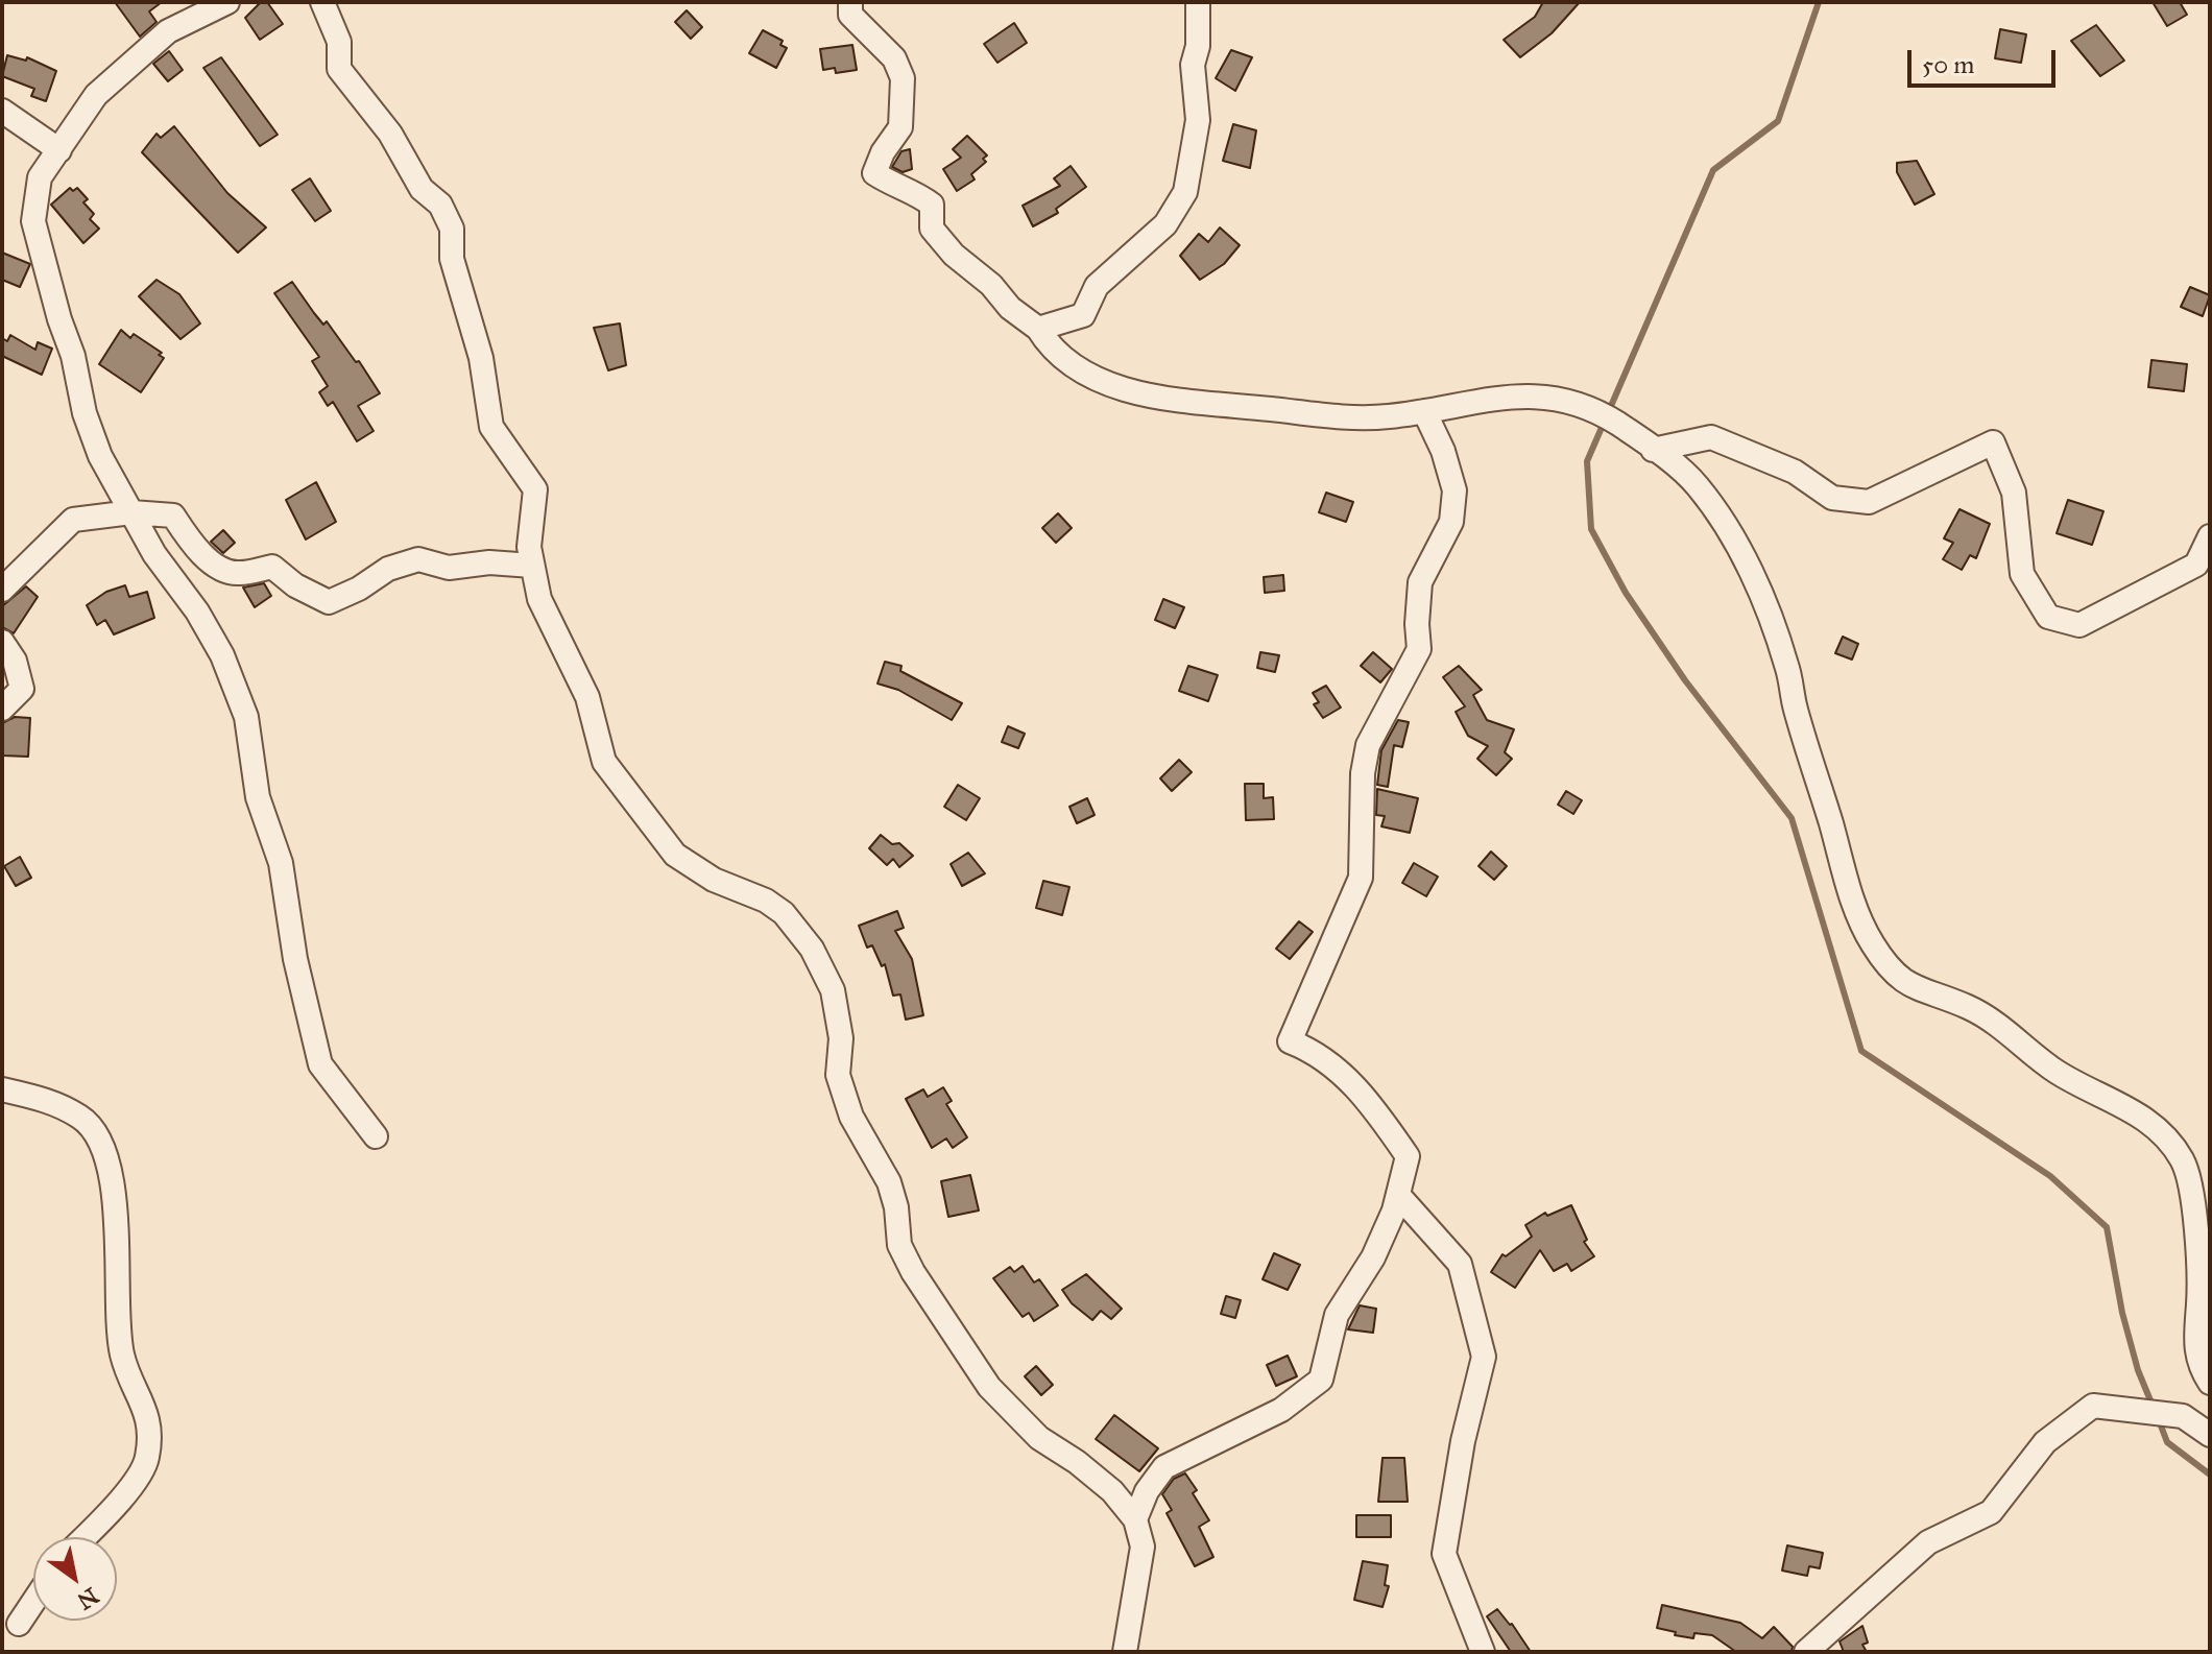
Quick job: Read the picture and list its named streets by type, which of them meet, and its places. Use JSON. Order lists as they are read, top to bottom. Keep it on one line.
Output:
{"scale_bar":"50 m","north":"bottom right"}
